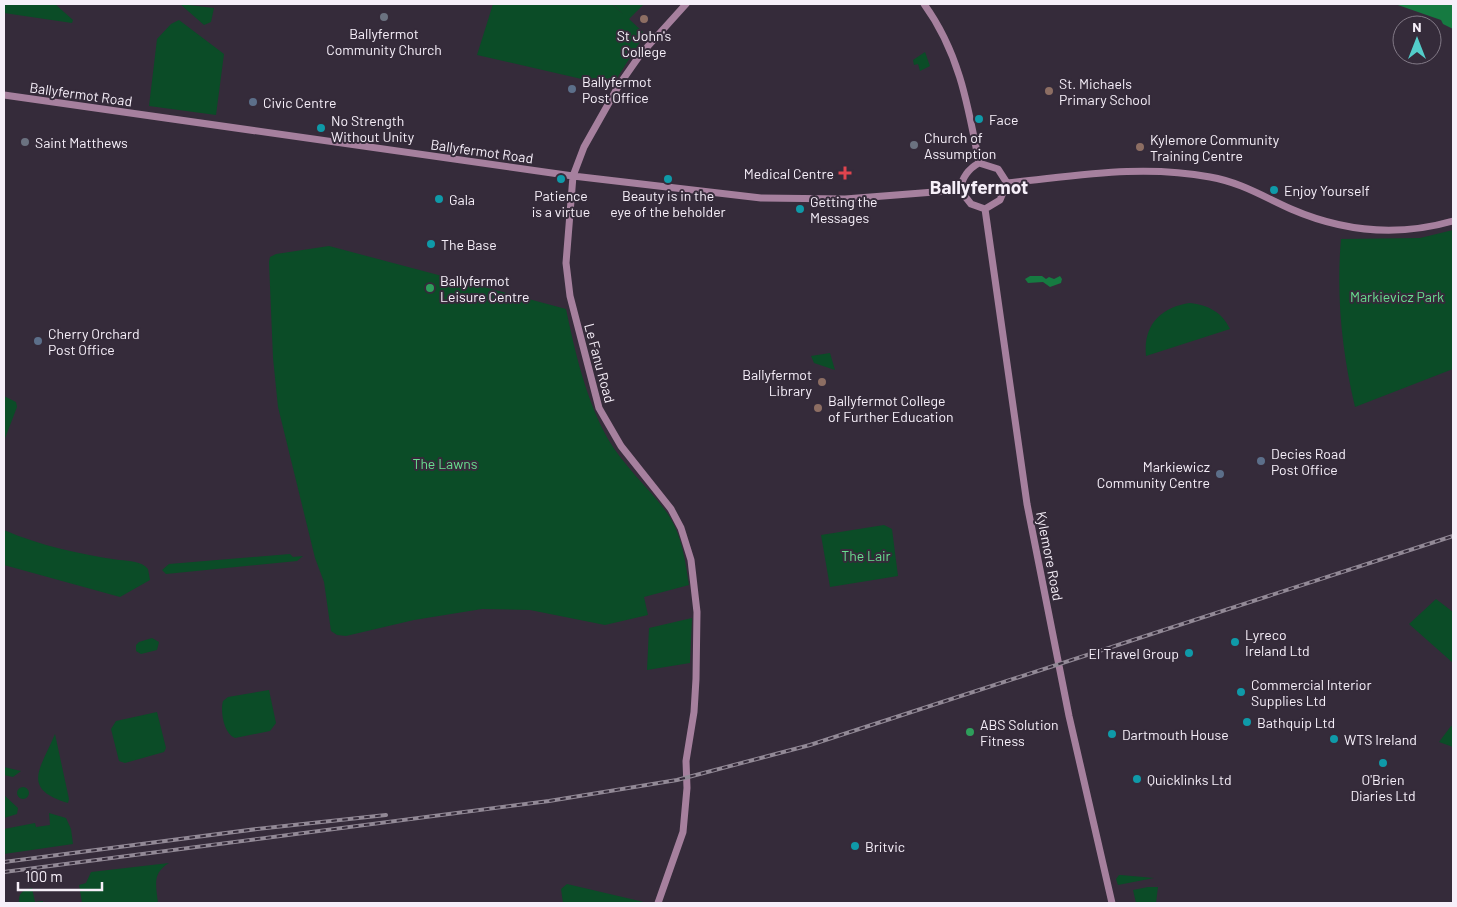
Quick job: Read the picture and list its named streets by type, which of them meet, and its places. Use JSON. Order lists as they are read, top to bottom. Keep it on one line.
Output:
{"streets":{"main road":["Ballyfermot Road","Le Fanu Road","Kylemore Road"]},"crossings":[["Ballyfermot Road","Le Fanu Road"],["Ballyfermot Road","Kylemore Road"]],"districts":["Ballyfermot"],"parks":["Markievicz Park","The Lawns","The Lair"],"places":{"other":["Ballyfermot Community Church","St John's College","Ballyfermot Post Office","St. Michaels Primary School","Civic Centre","Face","No Strength Without Unity","Saint Matthews","Church of Assumption","Kylemore Community Training Centre","Patience is a virtue","Beauty is in the eye of the beholder","Enjoy Yourself","Gala","Getting the Messages","The Base","Ballyfermot Leisure Centre","Cherry Orchard Post Office","Ballyfermot Library","Ballyfermot College of Further Education","Decies Road Post Office","Markiewicz Community Centre","Lyreco Ireland Ltd","EI Travel Group","Commercial Interior Supplies Ltd","Bathquip Ltd","ABS Solution Fitness","Dartmouth House","WTS Ireland","O'Brien Diaries Ltd","Quicklinks Ltd","Britvic"],"health":["Medical Centre"]},"scale_bar":"100 m","north":"top"}
